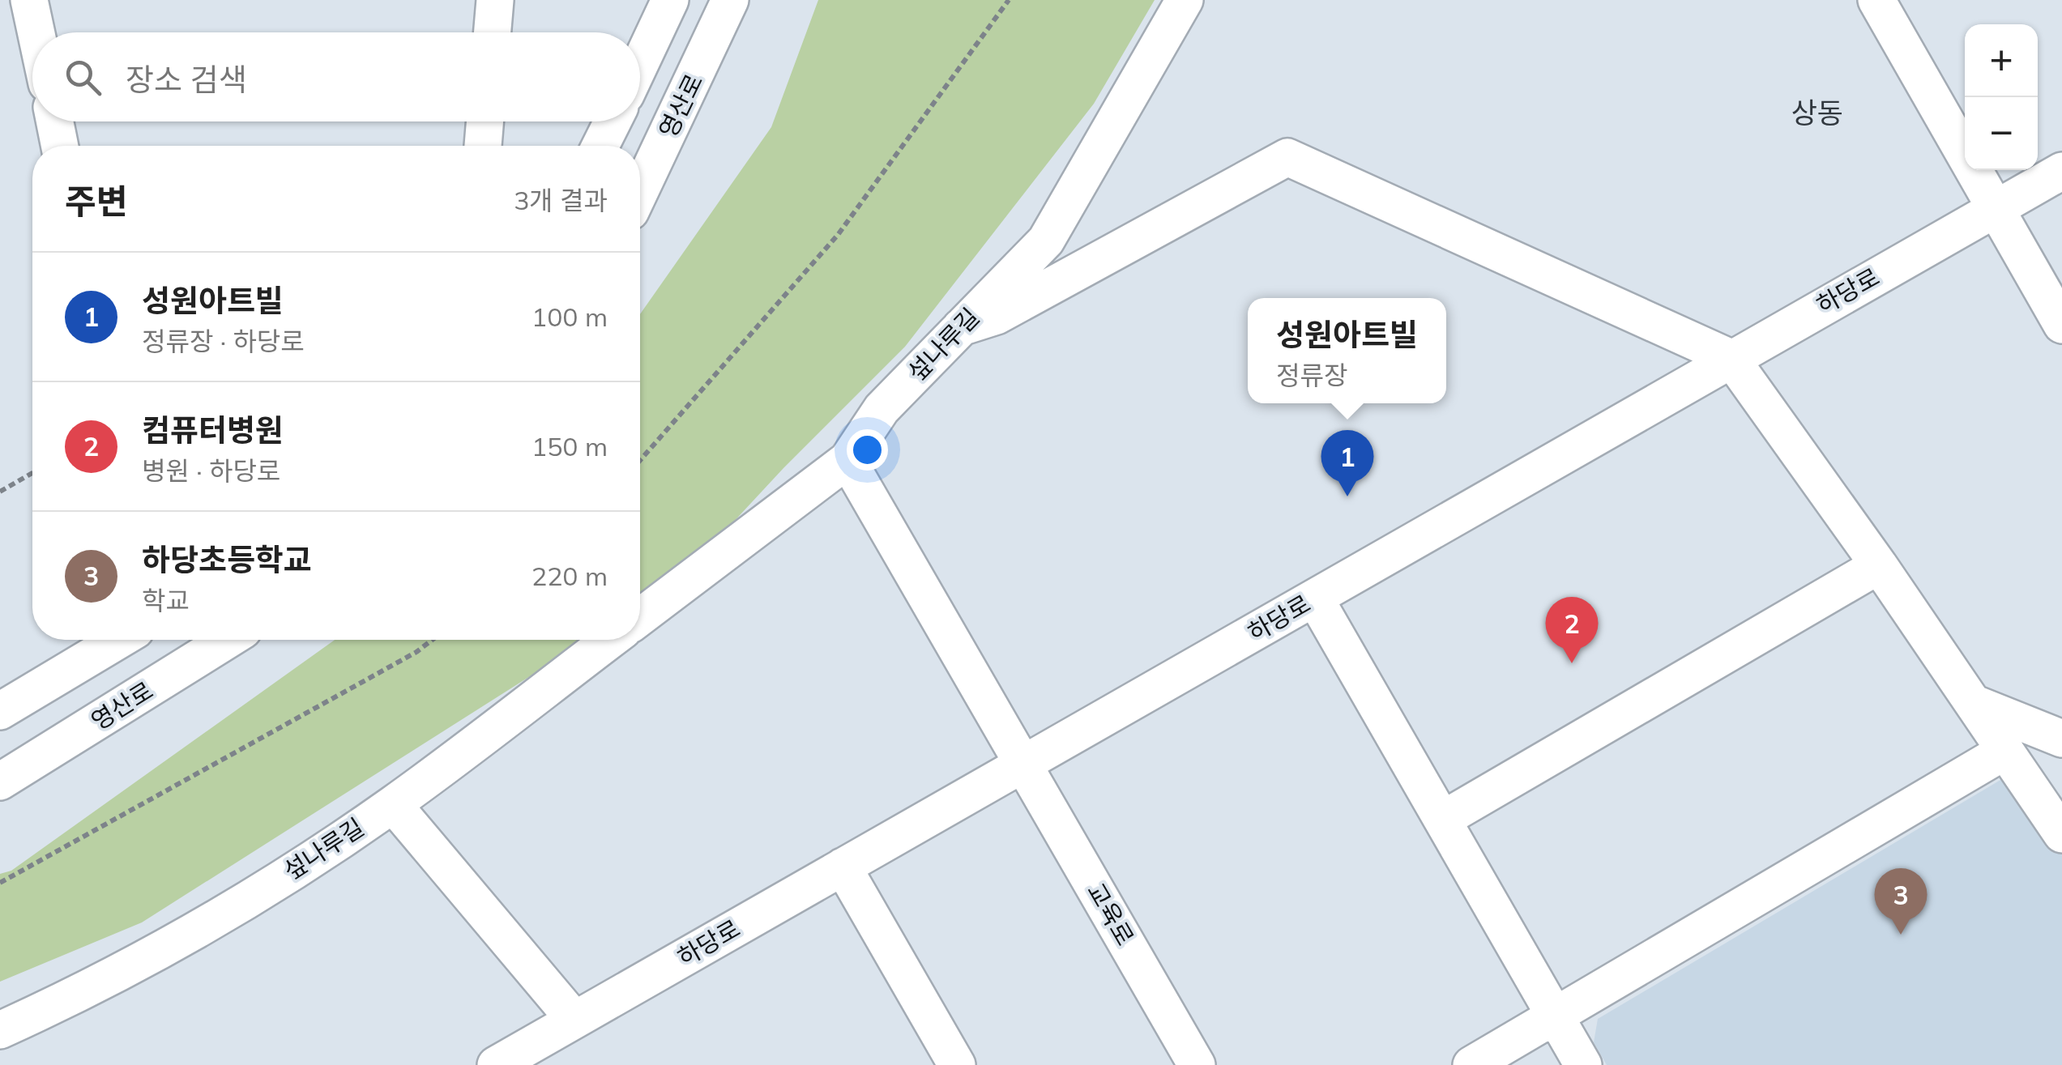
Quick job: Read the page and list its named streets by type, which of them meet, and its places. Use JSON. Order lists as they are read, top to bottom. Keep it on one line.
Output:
{"streets":{"street":["영산로","하당로","섶나루길","교육로"]},"crossings":[["하당로","교육로"],["섶나루길","교육로"]],"districts":["상동"],"page":{"map_buttons":["+","−"],"search":"장소 검색","heading":["주변","3개 결과"],"list":[{"mark":"1","name":"성원아트빌","note":"정류장 · 하당로","value":"100 m"},{"mark":"2","name":"컴퓨터병원","note":"병원 · 하당로","value":"150 m"},{"mark":"3","name":"하당초등학교","note":"학교","value":"220 m"}],"popup":["성원아트빌","정류장"],"pins":["1","2","3"]}}
